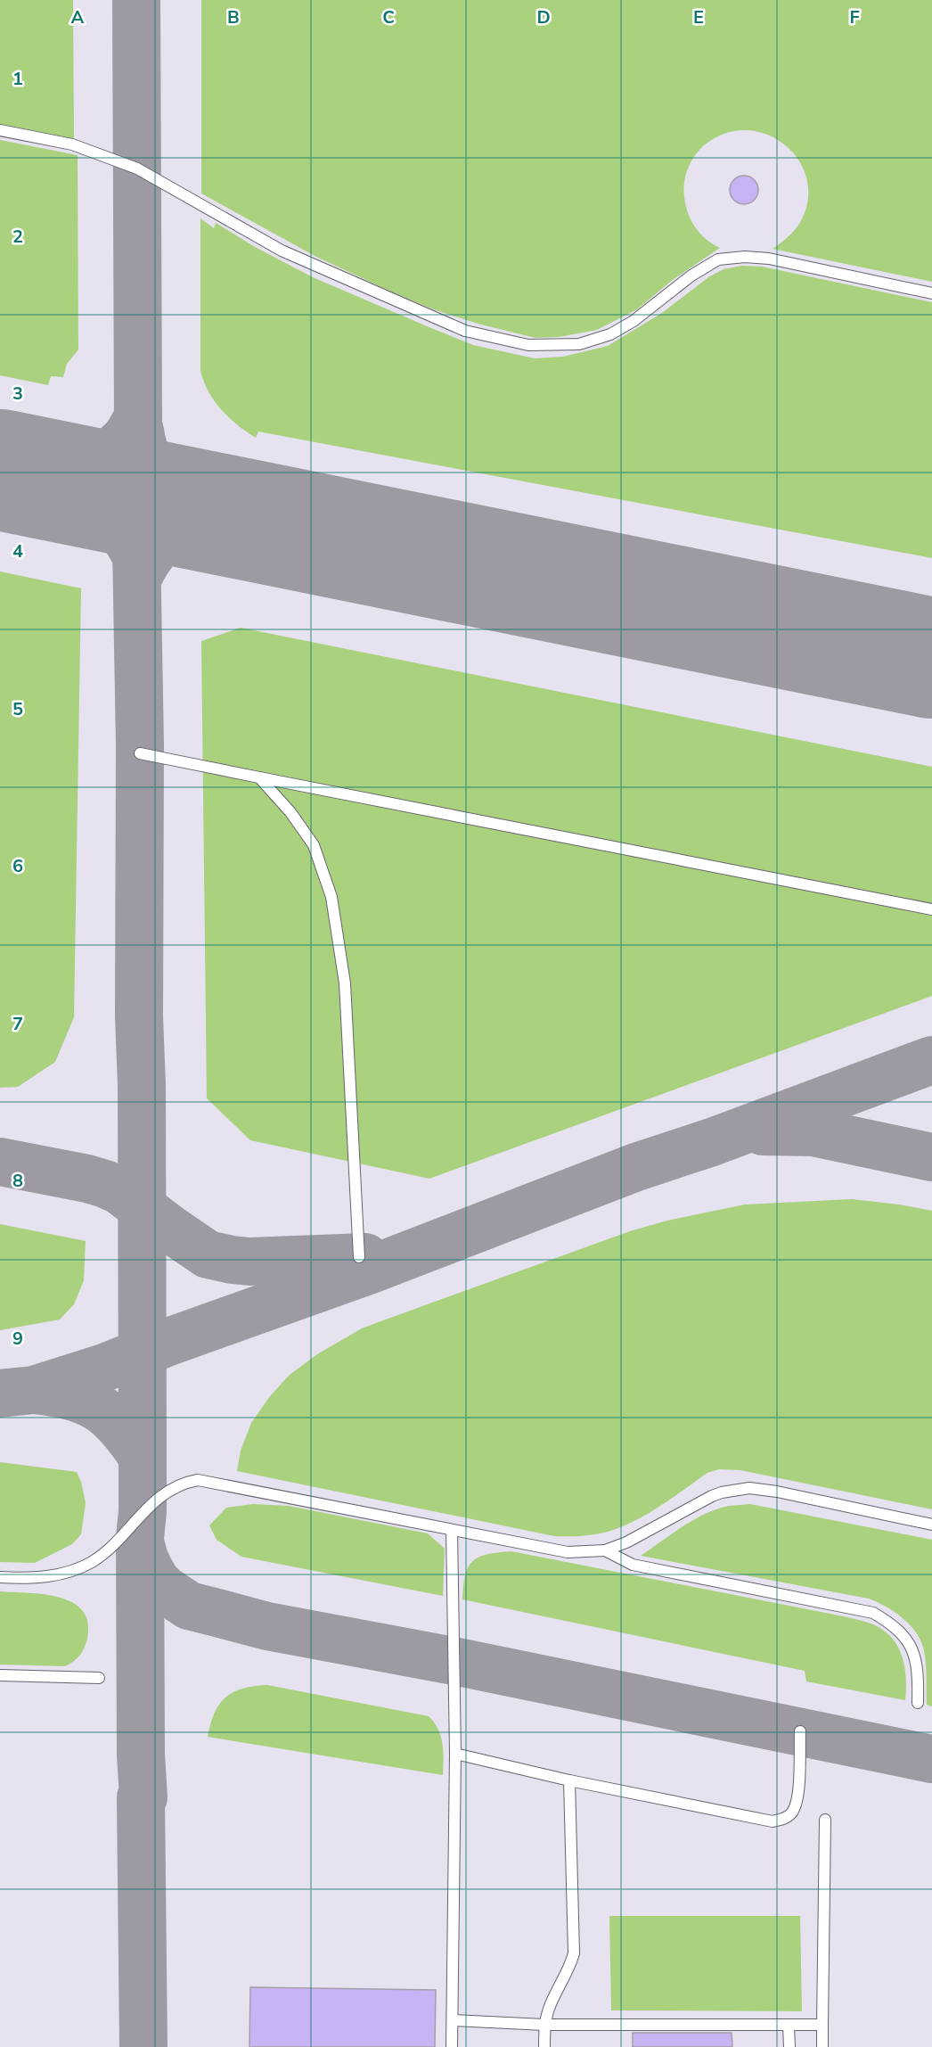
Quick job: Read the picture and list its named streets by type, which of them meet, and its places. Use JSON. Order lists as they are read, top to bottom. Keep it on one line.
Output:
{"grid":{"columns":["A","B","C","D","E","F"],"rows":["1","2","3","4","5","6","7","8","9"]}}
